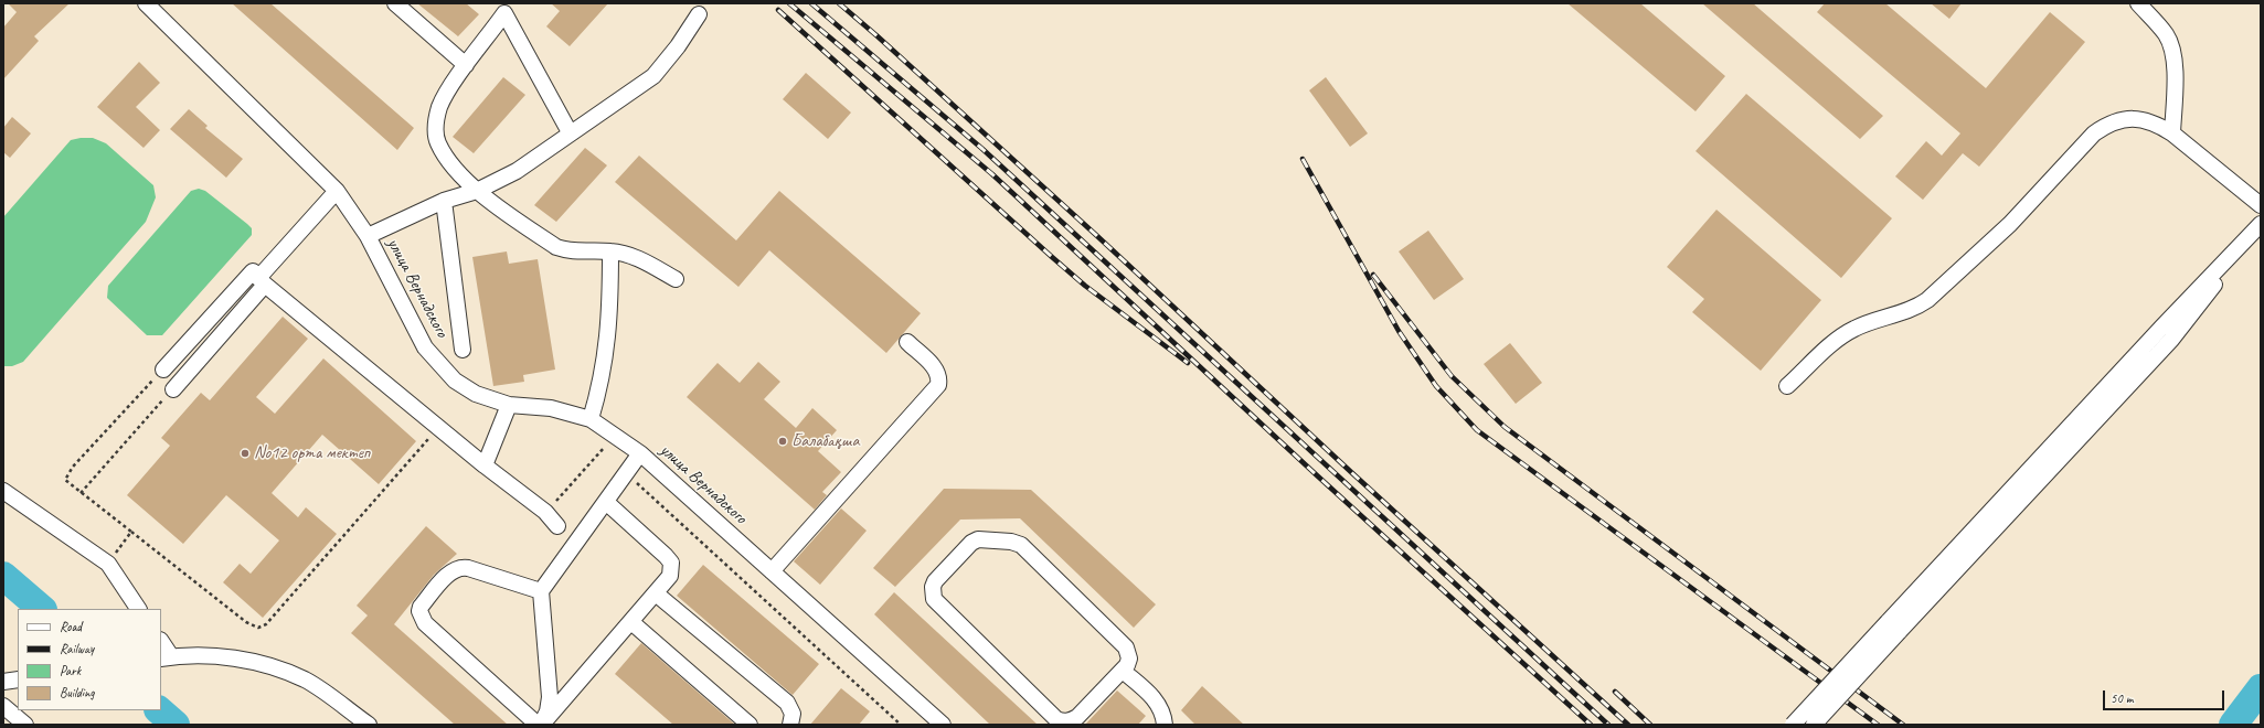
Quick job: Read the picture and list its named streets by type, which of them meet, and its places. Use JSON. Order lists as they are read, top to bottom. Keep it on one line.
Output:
{"streets":{"street":["улица Вернадского"]},"places":["Балабақша","No12 орта мектеп"],"legend":["Road","Railway","Park","Building"],"scale_bar":"50 m"}
